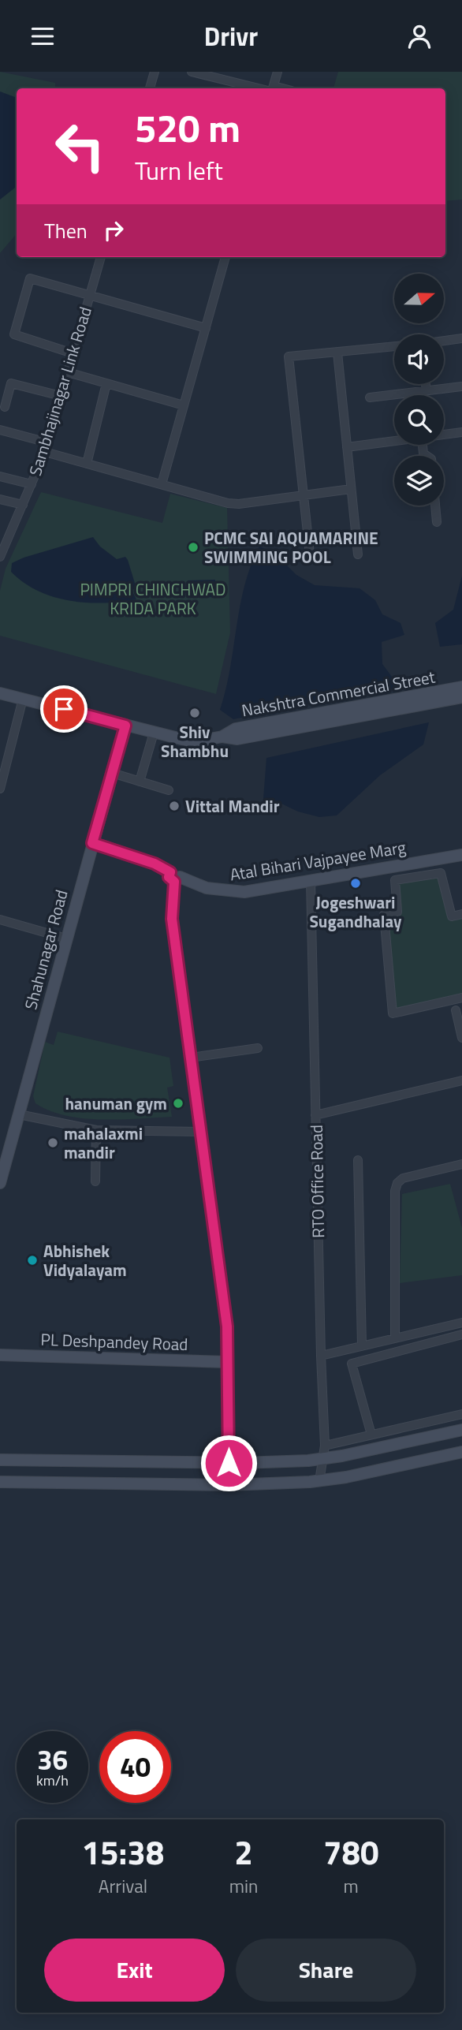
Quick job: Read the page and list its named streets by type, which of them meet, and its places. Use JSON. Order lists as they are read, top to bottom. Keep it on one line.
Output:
{"streets":{"street":["Sambhajinagar Link Road","Nakshtra Commercial Street","Atal Bihari Vajpayee Marg","Shahunagar Road","RTO Office Road","PL Deshpandey Road"]},"crossings":[["Nakshtra Commercial Street","Shahunagar Road"],["Atal Bihari Vajpayee Marg","Shahunagar Road"],["Atal Bihari Vajpayee Marg","RTO Office Road"]],"parks":["PIMPRI CHINCHWAD KRIDA PARK"],"places":["PCMC SAI AQUAMARINE SWIMMING POOL","Shiv Shambhu","Vittal Mandir","Jogeshwari Sugandhalay","hanuman gym","mahalaxmi mandir","Abhishek Vidyalayam"],"north":"right","page":{"header":"Drivr","turn":["520 m","Turn left"],"then":"Then","speed":"36 km/h","limit":"40","eta":["15:38","Arrival","2","min","780","m"],"buttons":["Exit","Share"]}}
